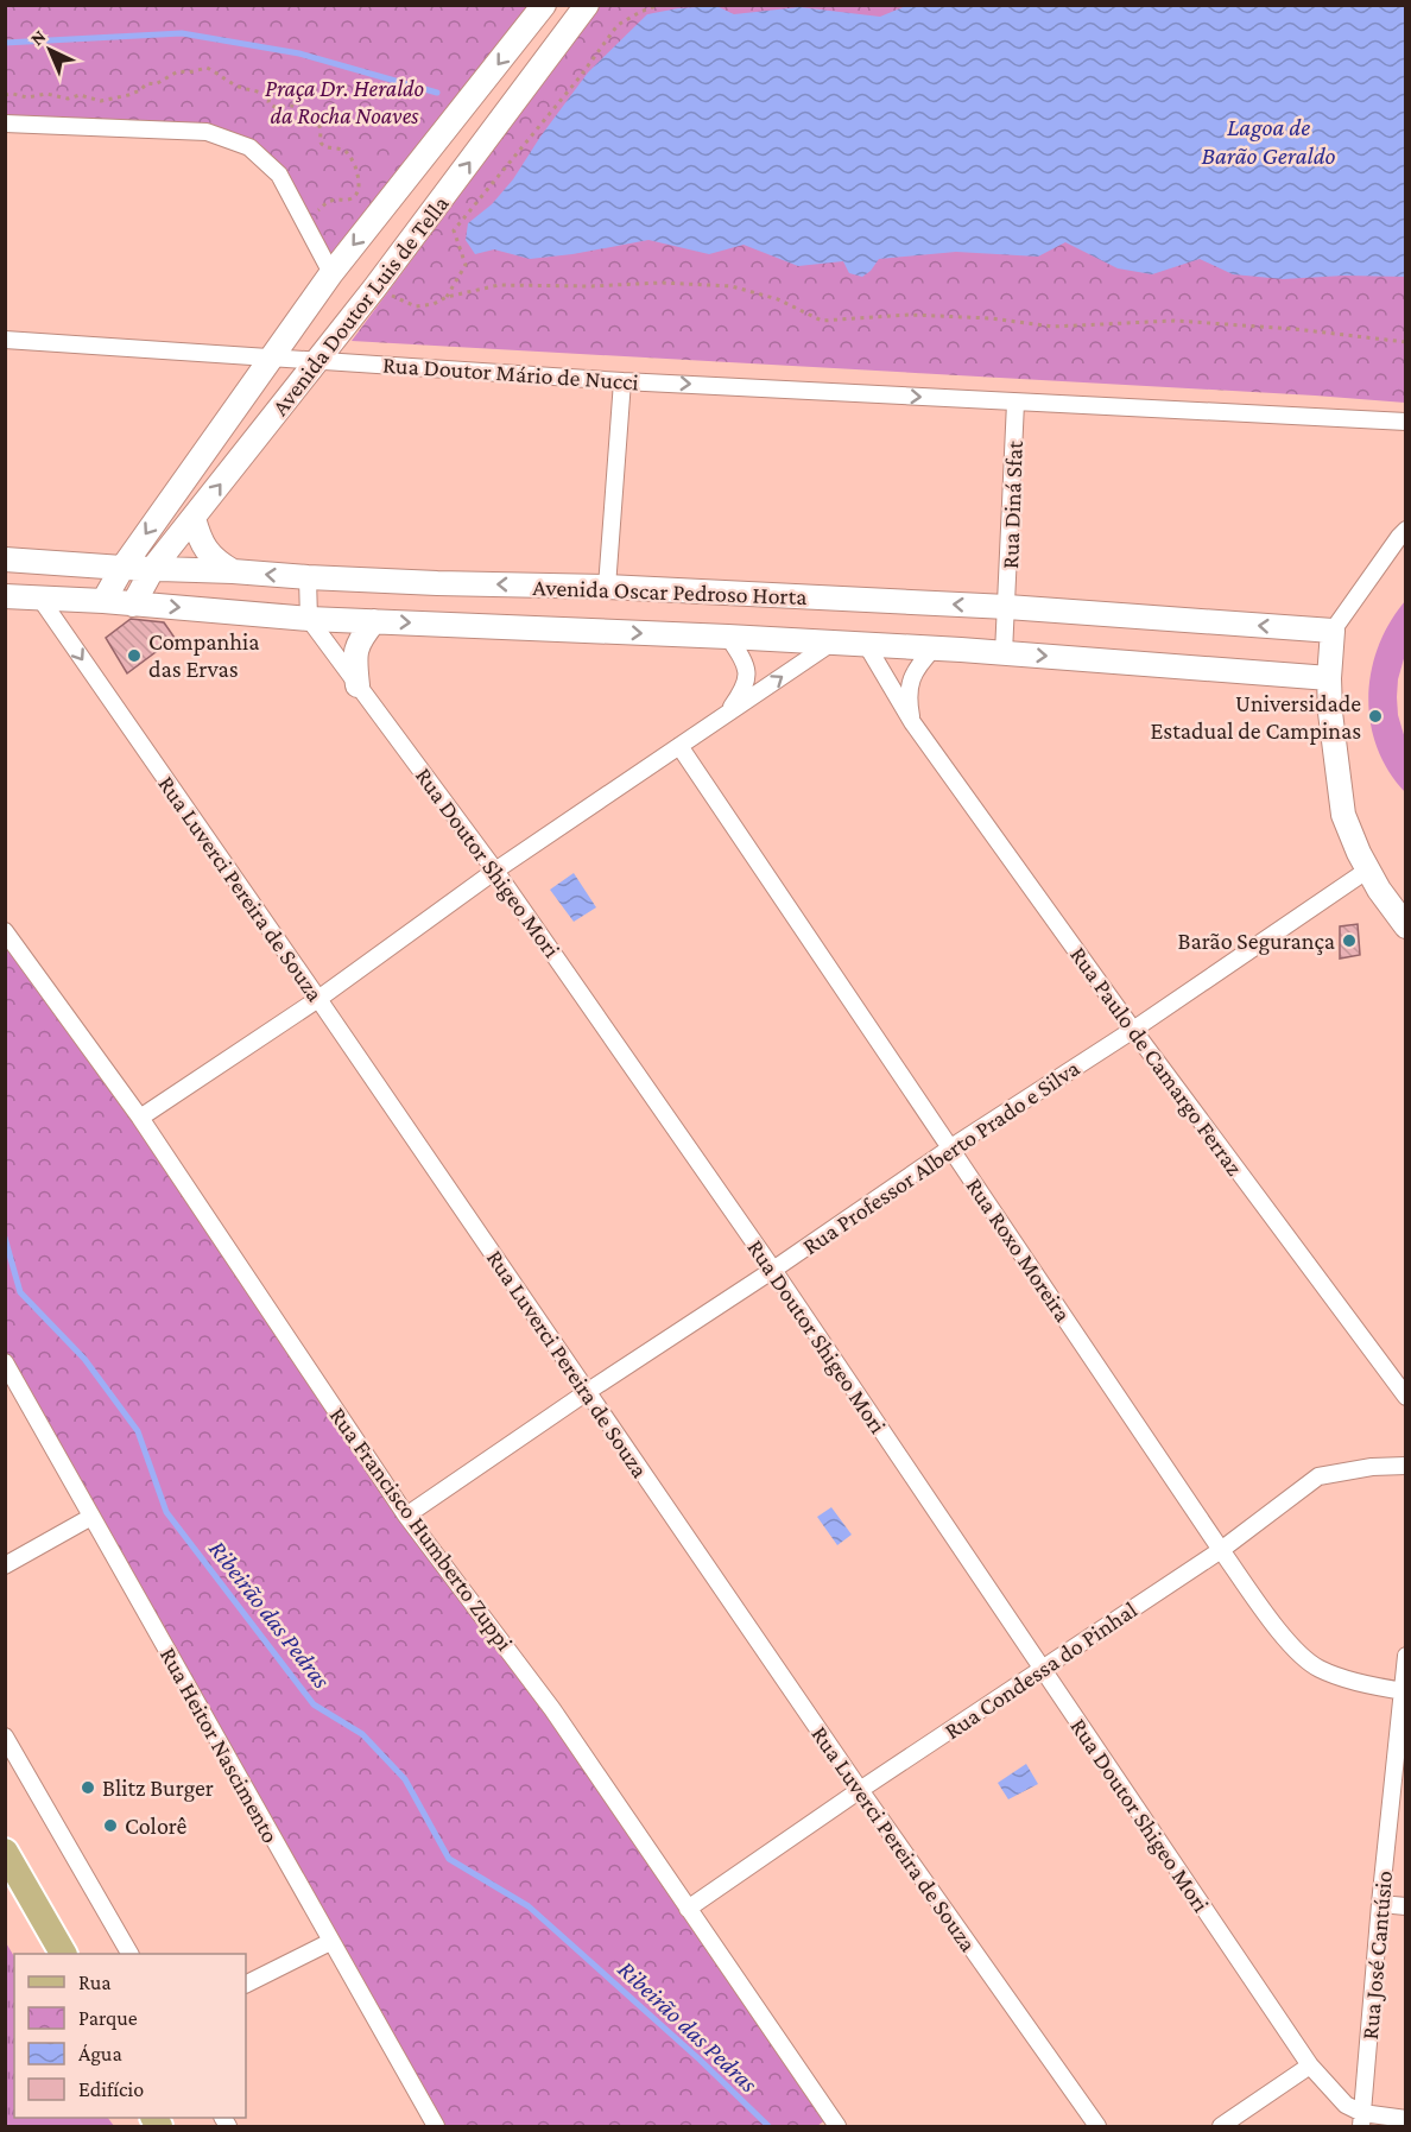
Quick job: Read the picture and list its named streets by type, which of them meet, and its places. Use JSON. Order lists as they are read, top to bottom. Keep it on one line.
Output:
{"streets":{"main road":["Avenida Doutor Luis de Tella","Avenida Oscar Pedroso Horta"],"street":["Rua Doutor Mário de Nucci","Rua Diná Sfat","Rua Doutor Shigeo Mori","Rua Luverci Pereira de Souza","Rua Paulo de Camargo Ferraz","Rua Professor Alberto Prado e Silva","Rua Roxo Moreira","Rua Francisco Humberto Zuppi","Rua Condessa do Pinhal","Rua Heitor Nascimento","Rua José Cantúsio"]},"crossings":[["Avenida Doutor Luis de Tella","Rua Doutor Mário de Nucci"],["Avenida Doutor Luis de Tella","Avenida Oscar Pedroso Horta"],["Rua Doutor Mário de Nucci","Rua Diná Sfat"],["Rua Diná Sfat","Avenida Oscar Pedroso Horta"],["Avenida Oscar Pedroso Horta","Rua Doutor Shigeo Mori"],["Avenida Oscar Pedroso Horta","Rua Luverci Pereira de Souza"],["Avenida Oscar Pedroso Horta","Rua Paulo de Camargo Ferraz"],["Rua Doutor Shigeo Mori","Rua Professor Alberto Prado e Silva"],["Rua Doutor Shigeo Mori","Rua Condessa do Pinhal"],["Rua Doutor Shigeo Mori","Rua José Cantúsio"],["Rua Luverci Pereira de Souza","Rua Professor Alberto Prado e Silva"],["Rua Luverci Pereira de Souza","Rua Condessa do Pinhal"],["Rua Paulo de Camargo Ferraz","Rua Professor Alberto Prado e Silva"],["Rua Professor Alberto Prado e Silva","Rua Roxo Moreira"],["Rua Professor Alberto Prado e Silva","Rua Francisco Humberto Zuppi"],["Rua Roxo Moreira","Rua Condessa do Pinhal"],["Rua Roxo Moreira","Rua José Cantúsio"],["Rua Francisco Humberto Zuppi","Rua Condessa do Pinhal"]],"water":["Lagoa de Barão Geraldo","Ribeirão das Pedras"],"parks":["Praça Dr. Heraldo da Rocha Noaves"],"places":["Companhia das Ervas","Universidade Estadual de Campinas","Barão Segurança","Blitz Burger","Colorê"],"legend":["Rua","Parque","Água","Edifício"],"north":"top left"}
